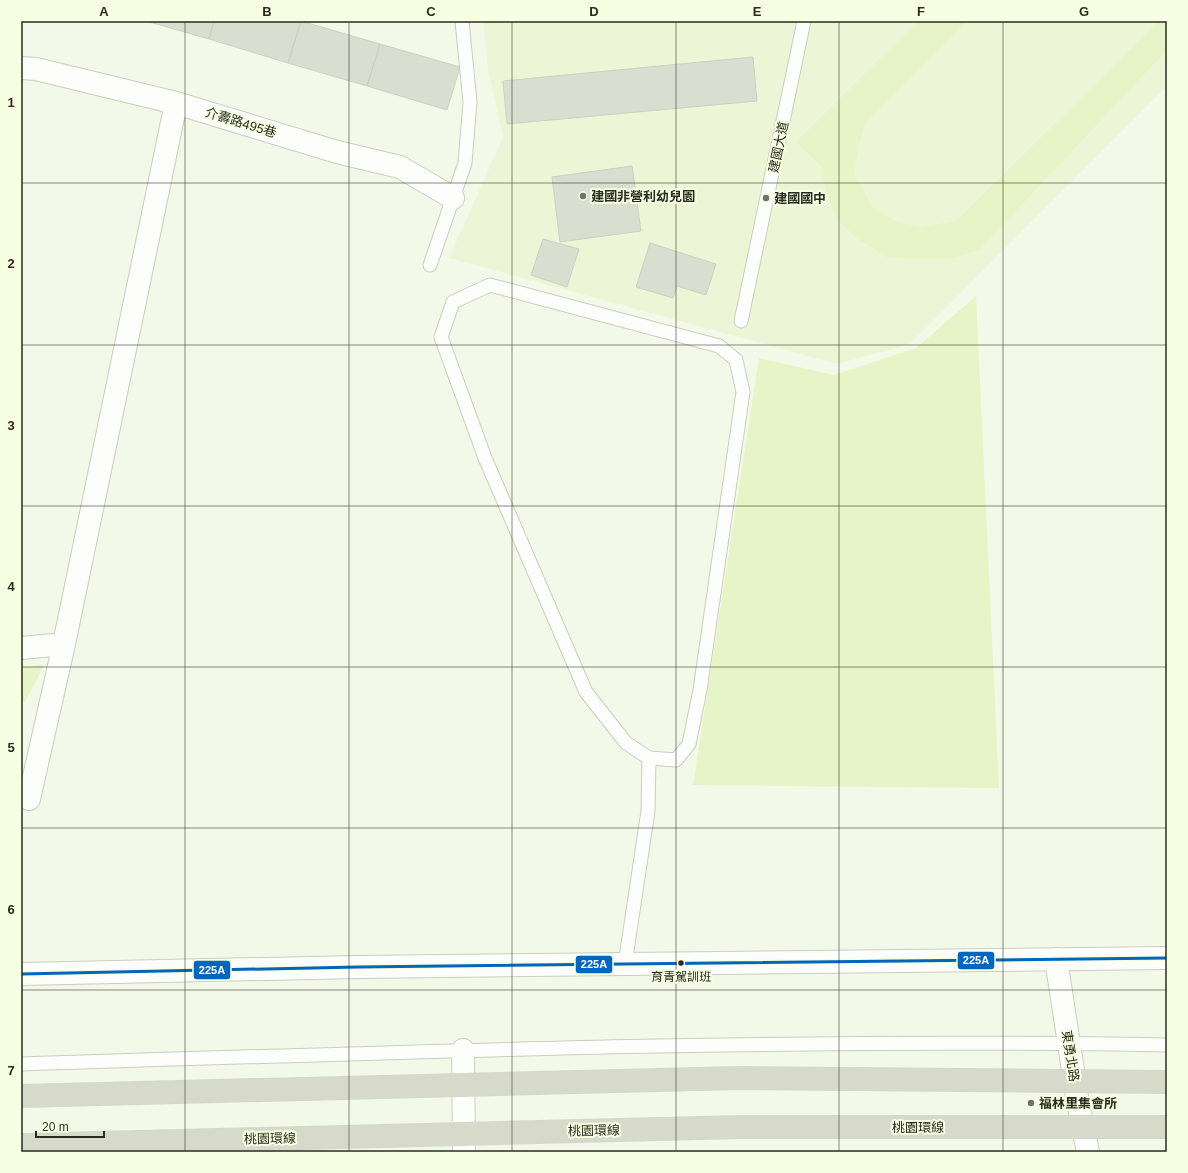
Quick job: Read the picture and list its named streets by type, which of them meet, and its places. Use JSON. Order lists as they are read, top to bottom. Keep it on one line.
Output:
{"streets":{"highway":["桃園環線"],"street":["介壽路495巷","東勇北路"],"lane":["建國大道"]},"places":["建國非營利幼兒園","建國國中","育青駕訓班","福林里集會所"],"lines":["transit line 225A"],"scale_bar":"20 m","grid":{"columns":["A","B","C","D","E","F","G"],"rows":["1","2","3","4","5","6","7"]}}
